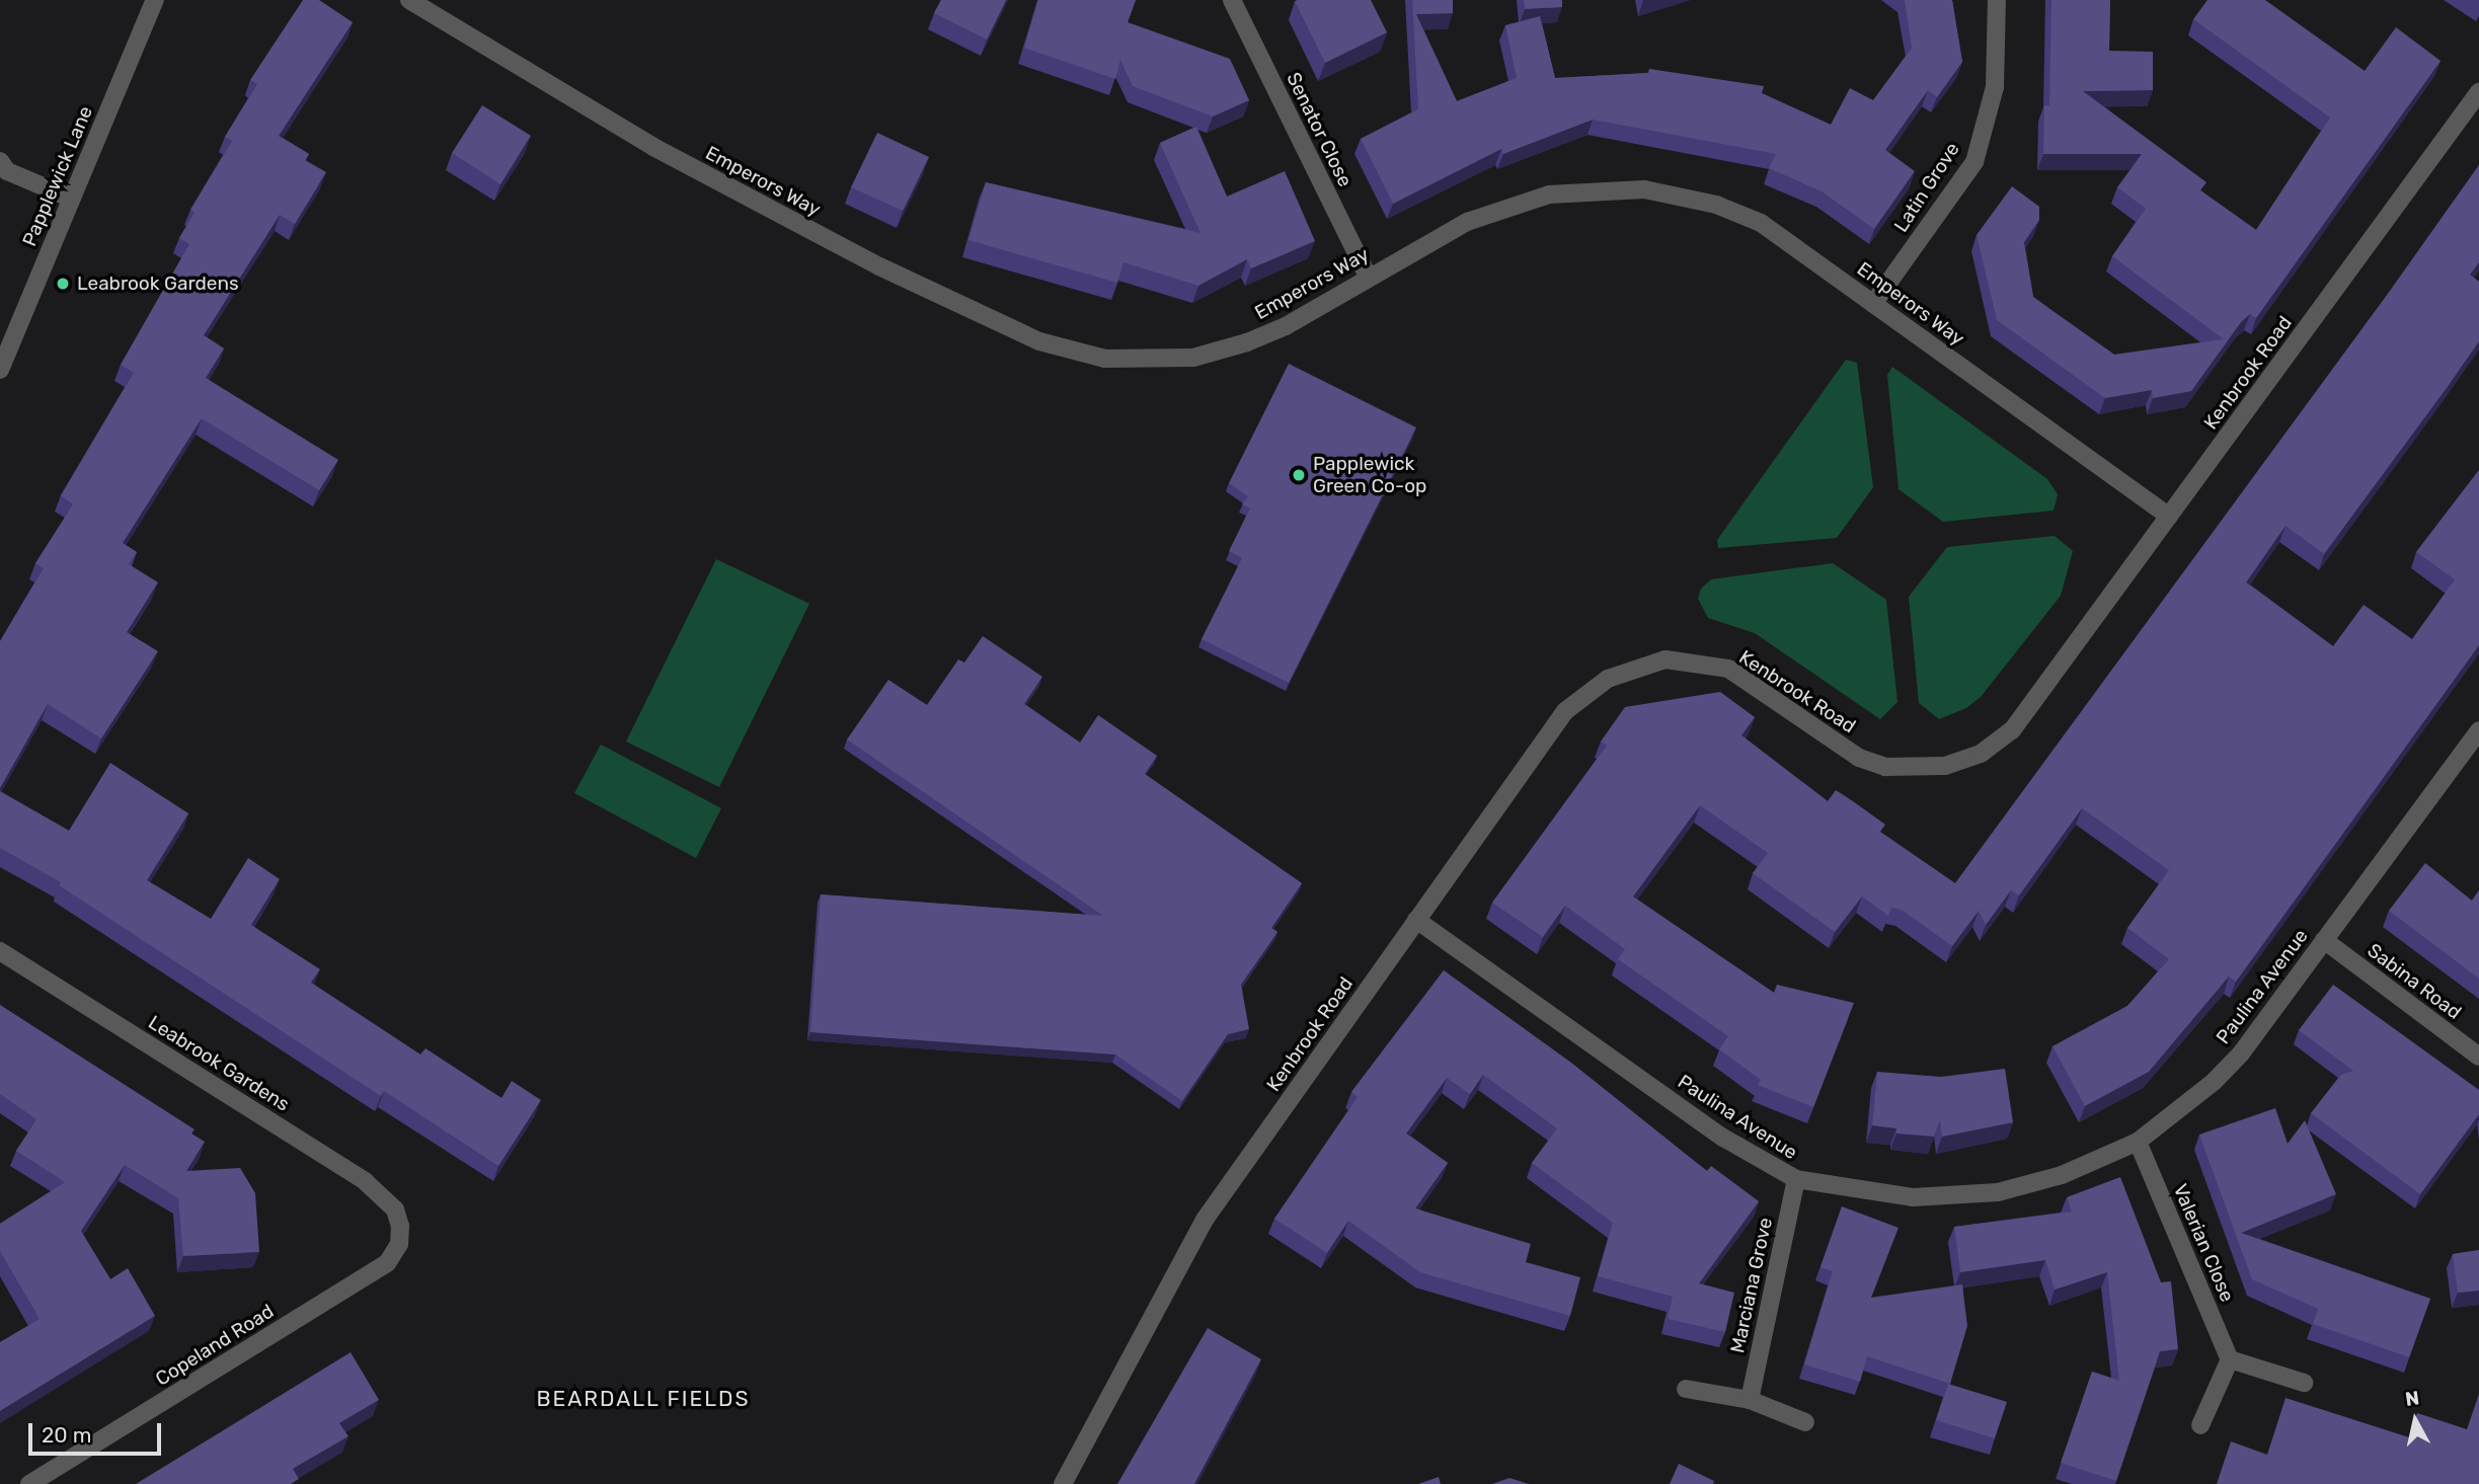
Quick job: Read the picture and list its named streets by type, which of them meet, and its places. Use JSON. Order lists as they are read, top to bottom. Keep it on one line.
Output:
{"streets":{"street":["Senator Close","Papplewick Lane","Emperors Way","Latin Grove","Kenbrook Road","Sabina Road","Paulina Avenue","Leabrook Gardens","Valerian Close","Marciana Grove","Copeland Road"]},"crossings":[["Senator Close","Emperors Way"],["Emperors Way","Latin Grove"],["Emperors Way","Kenbrook Road"],["Kenbrook Road","Paulina Avenue"],["Sabina Road","Paulina Avenue"],["Paulina Avenue","Valerian Close"],["Paulina Avenue","Marciana Grove"],["Leabrook Gardens","Copeland Road"]],"districts":["BEARDALL FIELDS"],"places":["Leabrook Gardens","Papplewick Green Co-op"],"scale_bar":"20 m","north":"top"}
